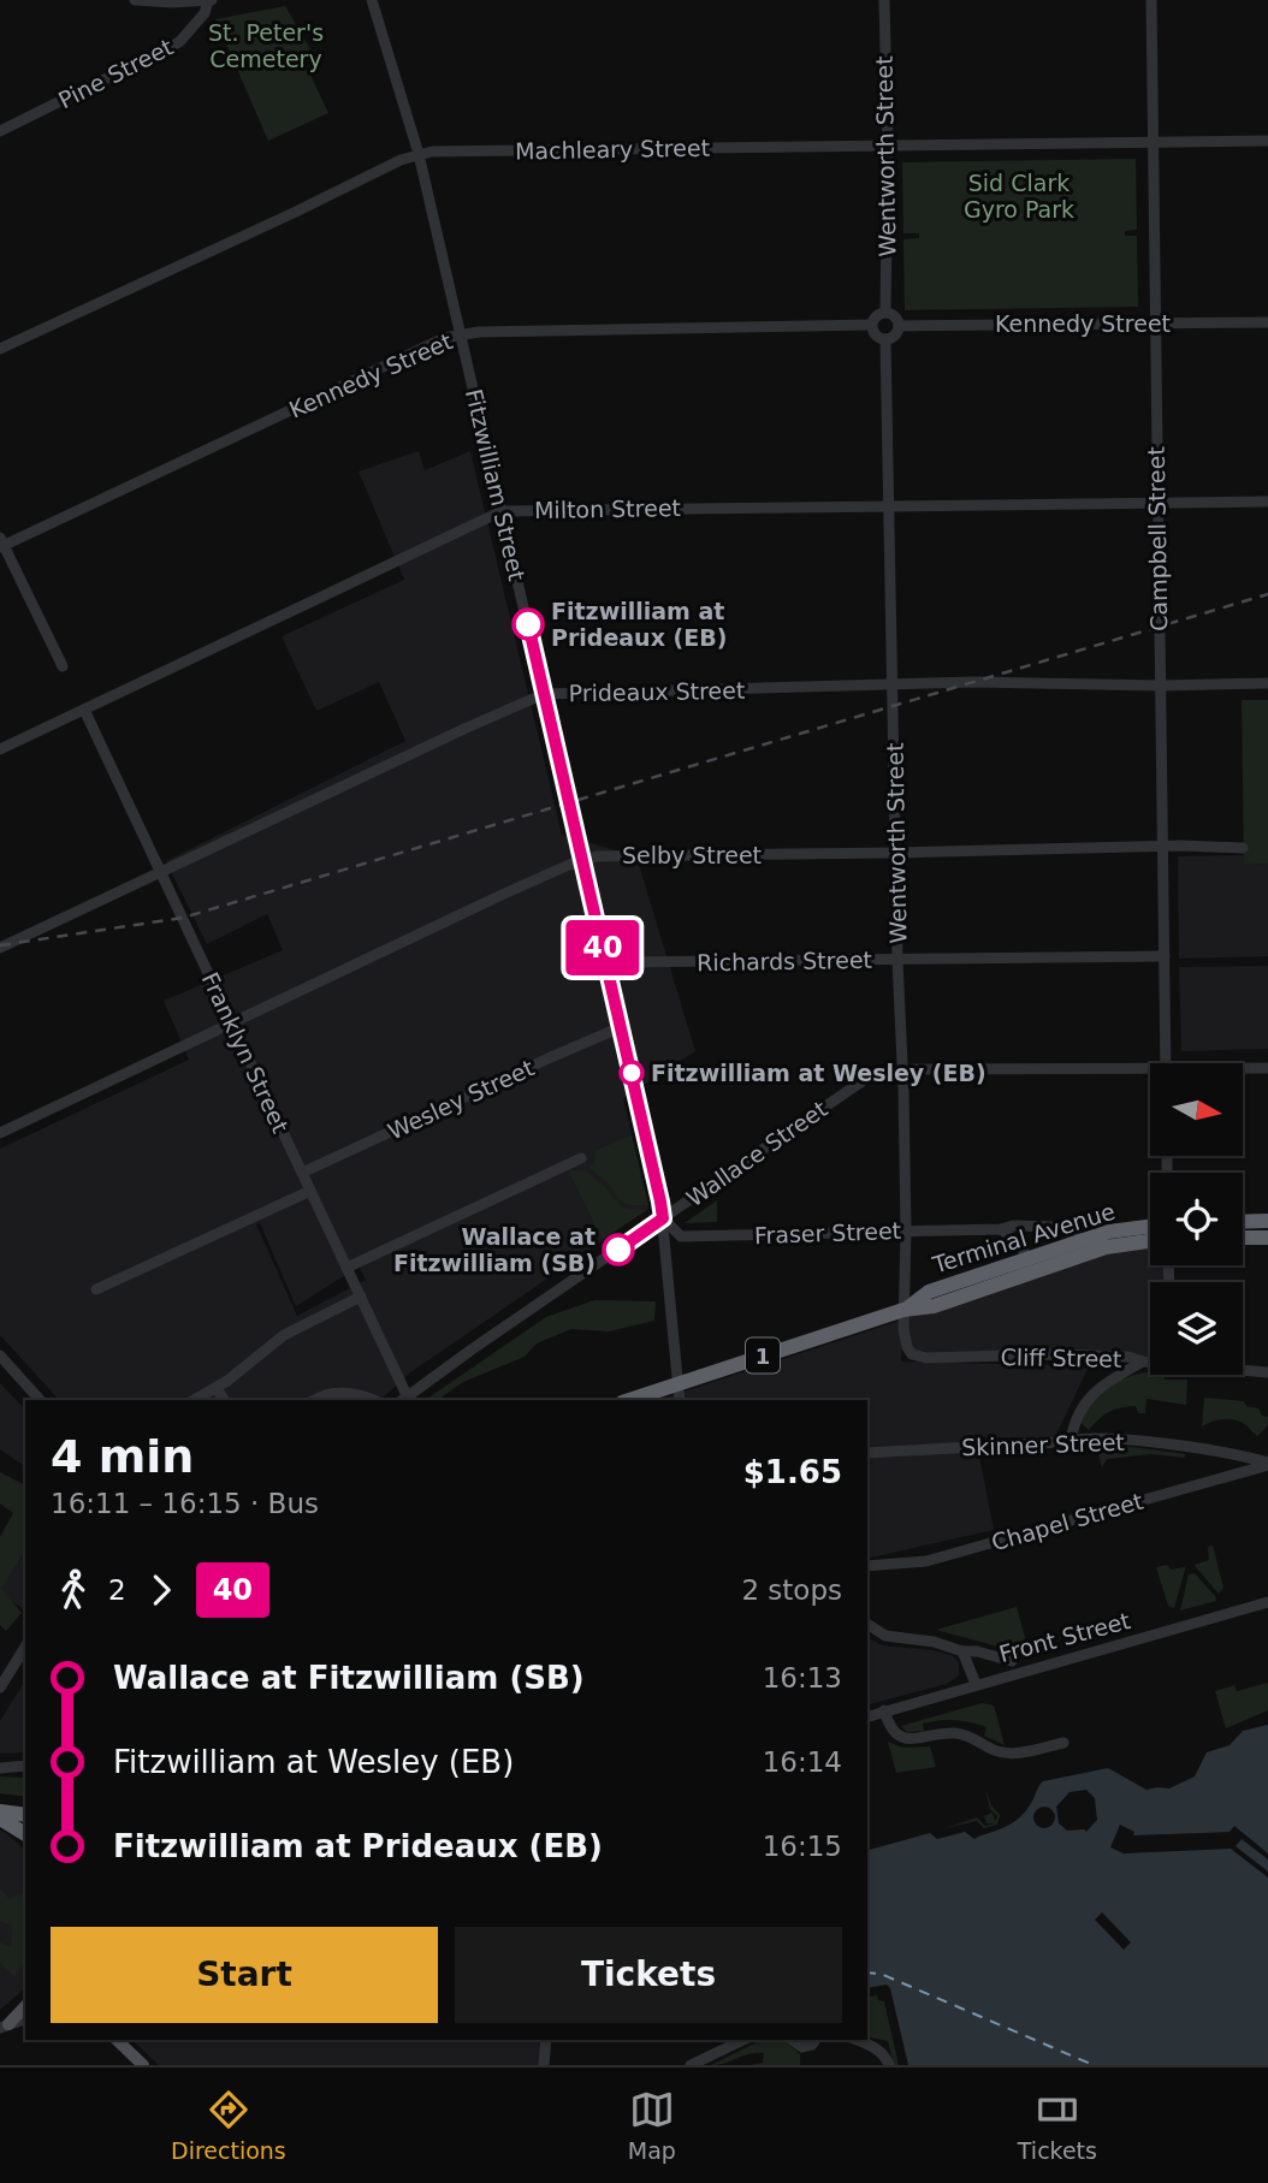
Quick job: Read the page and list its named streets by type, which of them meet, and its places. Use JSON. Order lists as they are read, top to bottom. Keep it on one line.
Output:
{"streets":{"highway":["Terminal Avenue","1"],"street":["Pine Street","Machleary Street","Wentworth Street","Kennedy Street","Fitzwilliam Street","Milton Street","Campbell Street","Prideaux Street","Selby Street","Richards Street","Franklyn Street","Wesley Street","Wallace Street","Fraser Street","Cliff Street","Skinner Street","Chapel Street","Front Street"]},"crossings":[["Machleary Street","Wentworth Street"],["Machleary Street","Fitzwilliam Street"],["Machleary Street","Campbell Street"],["Wentworth Street","Kennedy Street"],["Wentworth Street","Milton Street"],["Wentworth Street","Prideaux Street"],["Wentworth Street","Selby Street"],["Wentworth Street","Richards Street"],["Wentworth Street","Wallace Street"],["Wentworth Street","Fraser Street"],["Wentworth Street","Terminal Avenue"],["Wentworth Street","Cliff Street"],["Kennedy Street","Fitzwilliam Street"],["Kennedy Street","Campbell Street"],["Fitzwilliam Street","Milton Street"],["Fitzwilliam Street","Prideaux Street"],["Fitzwilliam Street","Selby Street"],["Fitzwilliam Street","Richards Street"],["Fitzwilliam Street","Wesley Street"],["Fitzwilliam Street","Wallace Street"],["Fitzwilliam Street","Fraser Street"],["Milton Street","Campbell Street"],["Milton Street","Franklyn Street"],["Campbell Street","Prideaux Street"],["Campbell Street","Selby Street"],["Campbell Street","Richards Street"],["Prideaux Street","Franklyn Street"],["Selby Street","Franklyn Street"],["Franklyn Street","Wesley Street"],["Franklyn Street","Wallace Street"],["Wallace Street","Fraser Street"],["Fraser Street","Terminal Avenue"],["Skinner Street","Chapel Street"]],"parks":["St. Peter's Cemetery","Sid Clark Gyro Park"],"places":["Fitzwilliam at Prideaux (EB)","Fitzwilliam at Wesley (EB)","Wallace at Fitzwilliam (SB)"],"lines":["bus line 40"],"north":"right","page":{"on_map":"40","heading":["4 min","16:11 – 16:15 · Bus","$1.65"],"legs":["2","40","2 stops"],"list":[{"name":"Wallace at Fitzwilliam (SB)","value":"16:13"},{"name":"Fitzwilliam at Wesley (EB)","value":"16:14"},{"name":"Fitzwilliam at Prideaux (EB)","value":"16:15"}],"buttons":["Start","Tickets"],"tabs":["Directions","Map","Tickets"]}}
